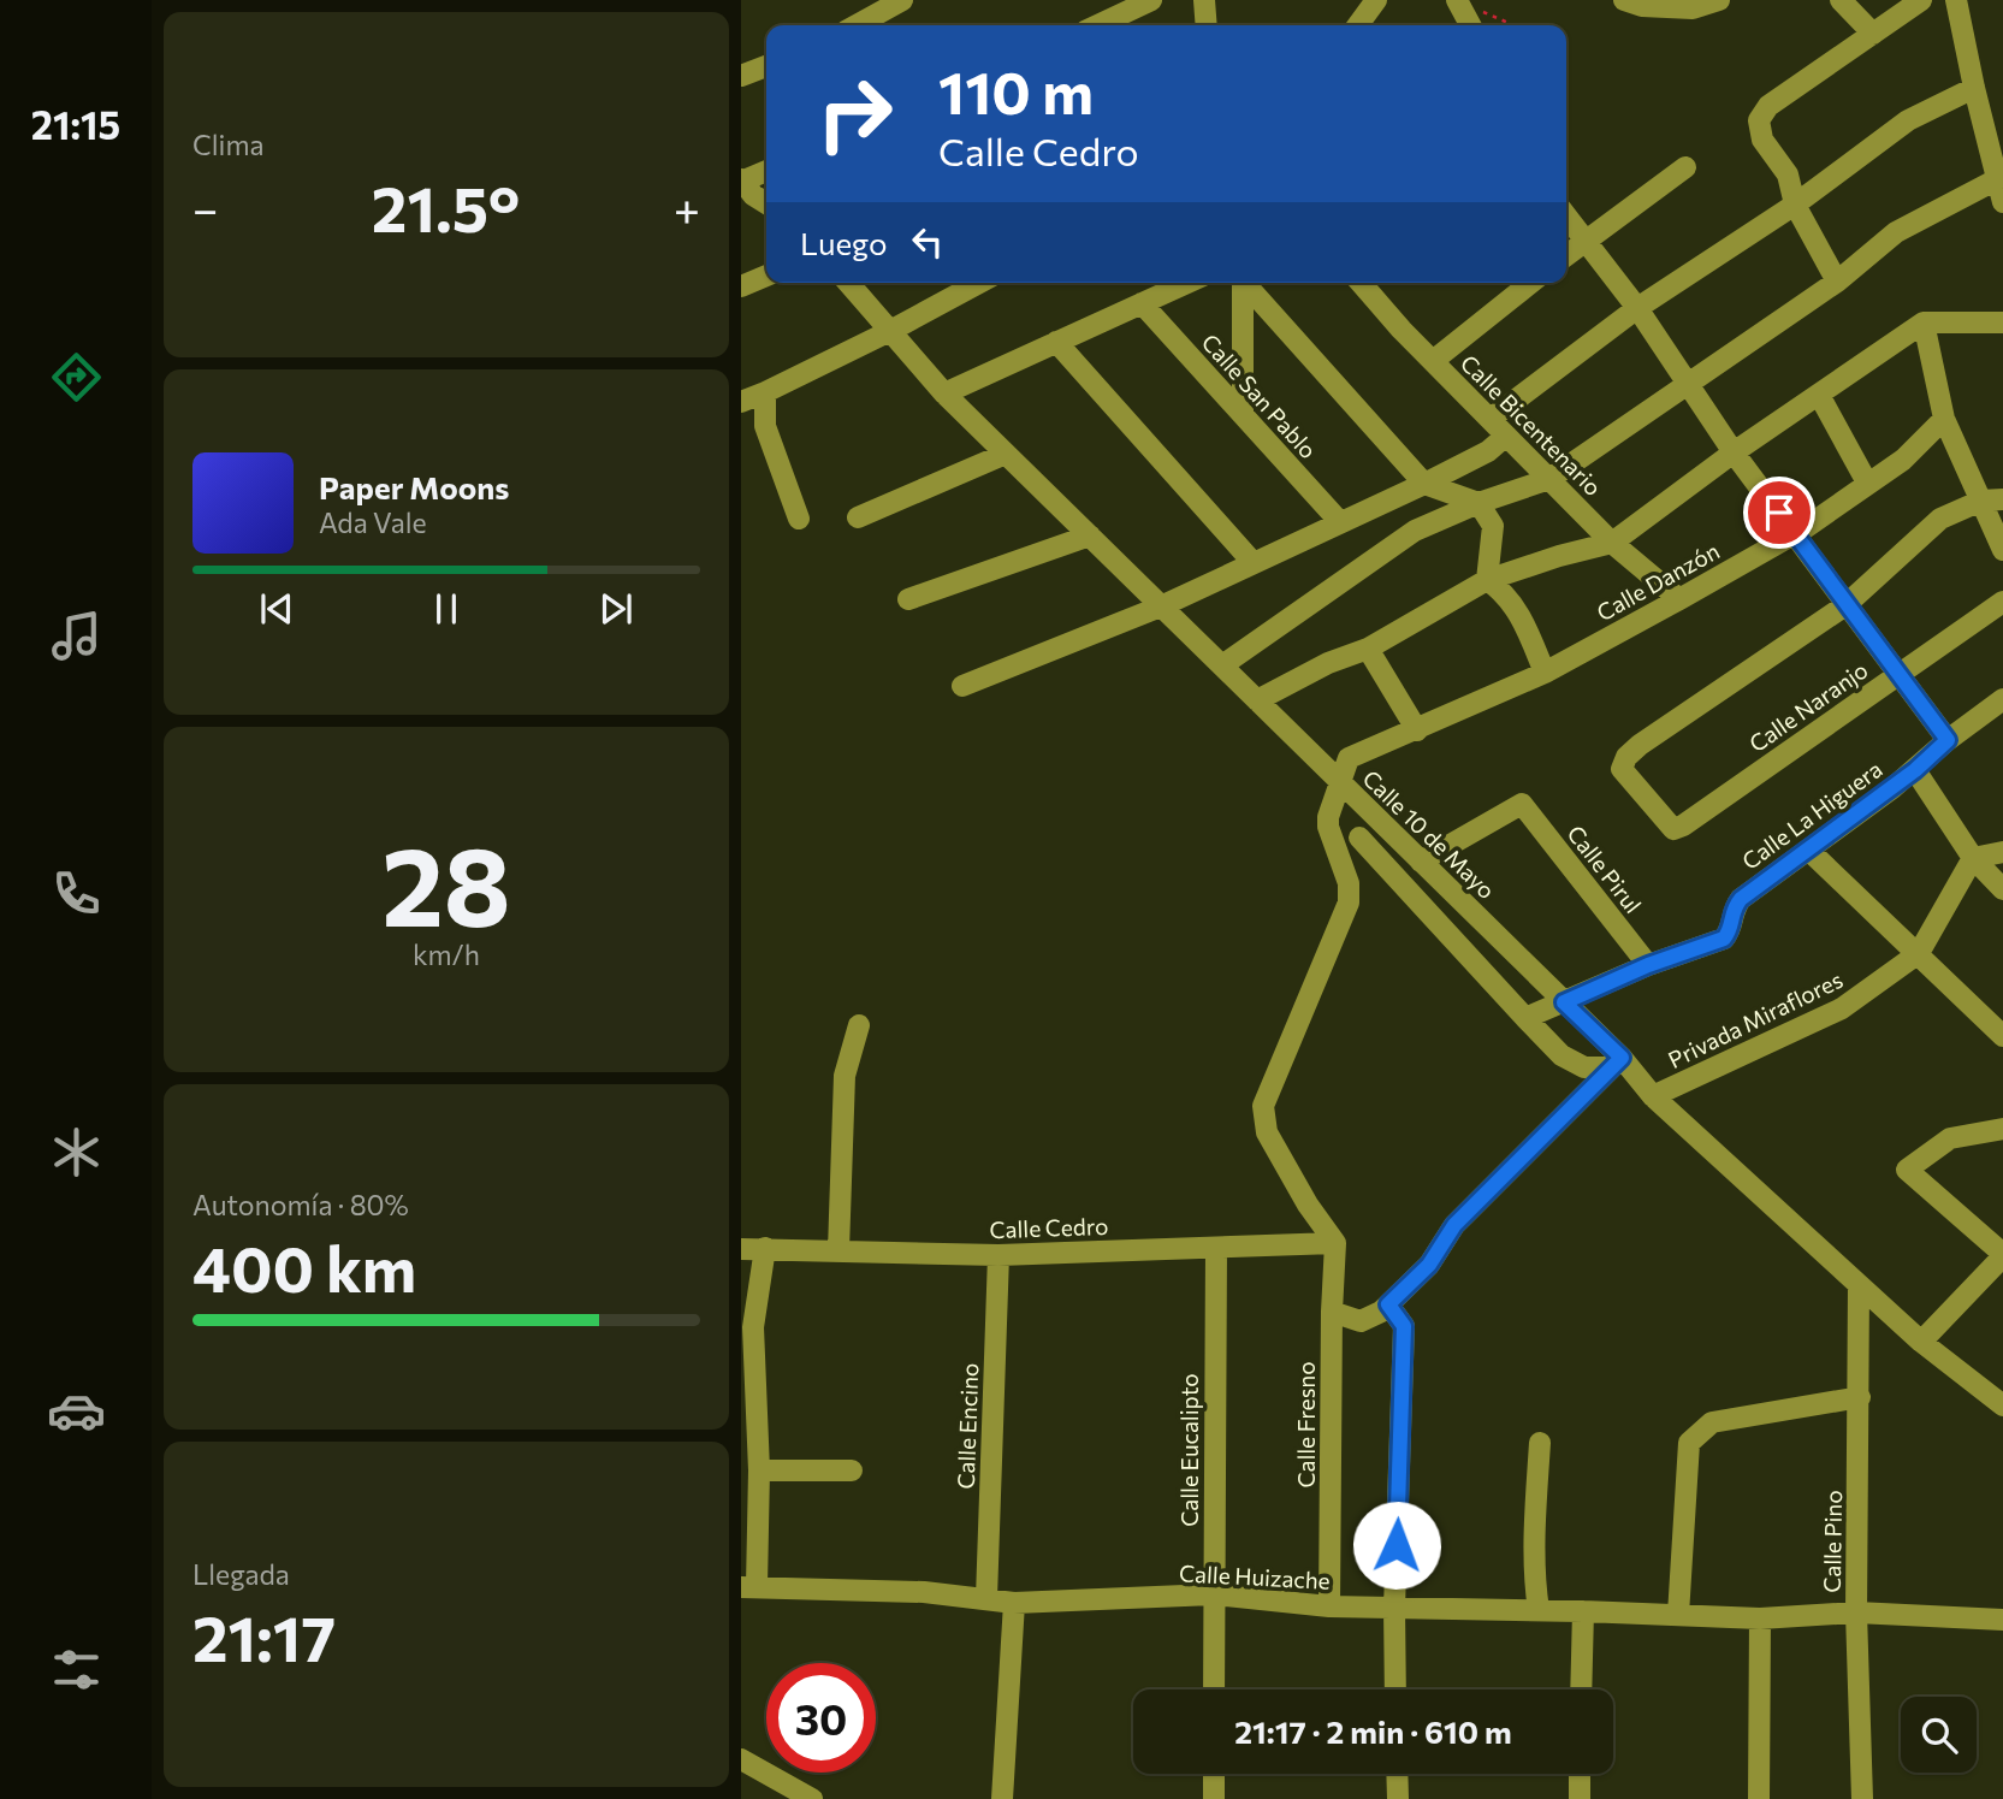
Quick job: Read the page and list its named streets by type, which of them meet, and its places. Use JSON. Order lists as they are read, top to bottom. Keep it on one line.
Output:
{"streets":{"street":["Calle San Pablo","Calle Bicentenario","Calle Danzón","Calle Naranjo","Calle La Higuera","Calle 10 de Mayo","Calle Pirul","Privada Miraflores","Calle Cedro","Calle Fresno","Calle Encino","Calle Eucalipto","Calle Pino","Calle Huizache"]},"crossings":[["Calle Bicentenario","Calle Danzón"],["Calle Danzón","Calle 10 de Mayo"],["Calle La Higuera","Calle 10 de Mayo"],["Calle La Higuera","Calle Pirul"],["Calle 10 de Mayo","Calle Pirul"],["Calle 10 de Mayo","Privada Miraflores"],["Calle 10 de Mayo","Calle Pino"],["Calle Cedro","Calle Fresno"],["Calle Cedro","Calle Encino"],["Calle Cedro","Calle Eucalipto"],["Calle Fresno","Calle Huizache"],["Calle Encino","Calle Huizache"],["Calle Eucalipto","Calle Huizache"],["Calle Pino","Calle Huizache"]],"page":{"tabs":"21:15","tile":["Clima",["28","km/h"],["Autonomía · 80%","400 km"],["Llegada","21:17"]],"turn":["110 m","Calle Cedro"],"heat":["−","21.5°","+"],"then":"Luego","song":["Paper Moons","Ada Vale"],"limit":"30","trip":"21:17 · 2 min · 610 m"}}
